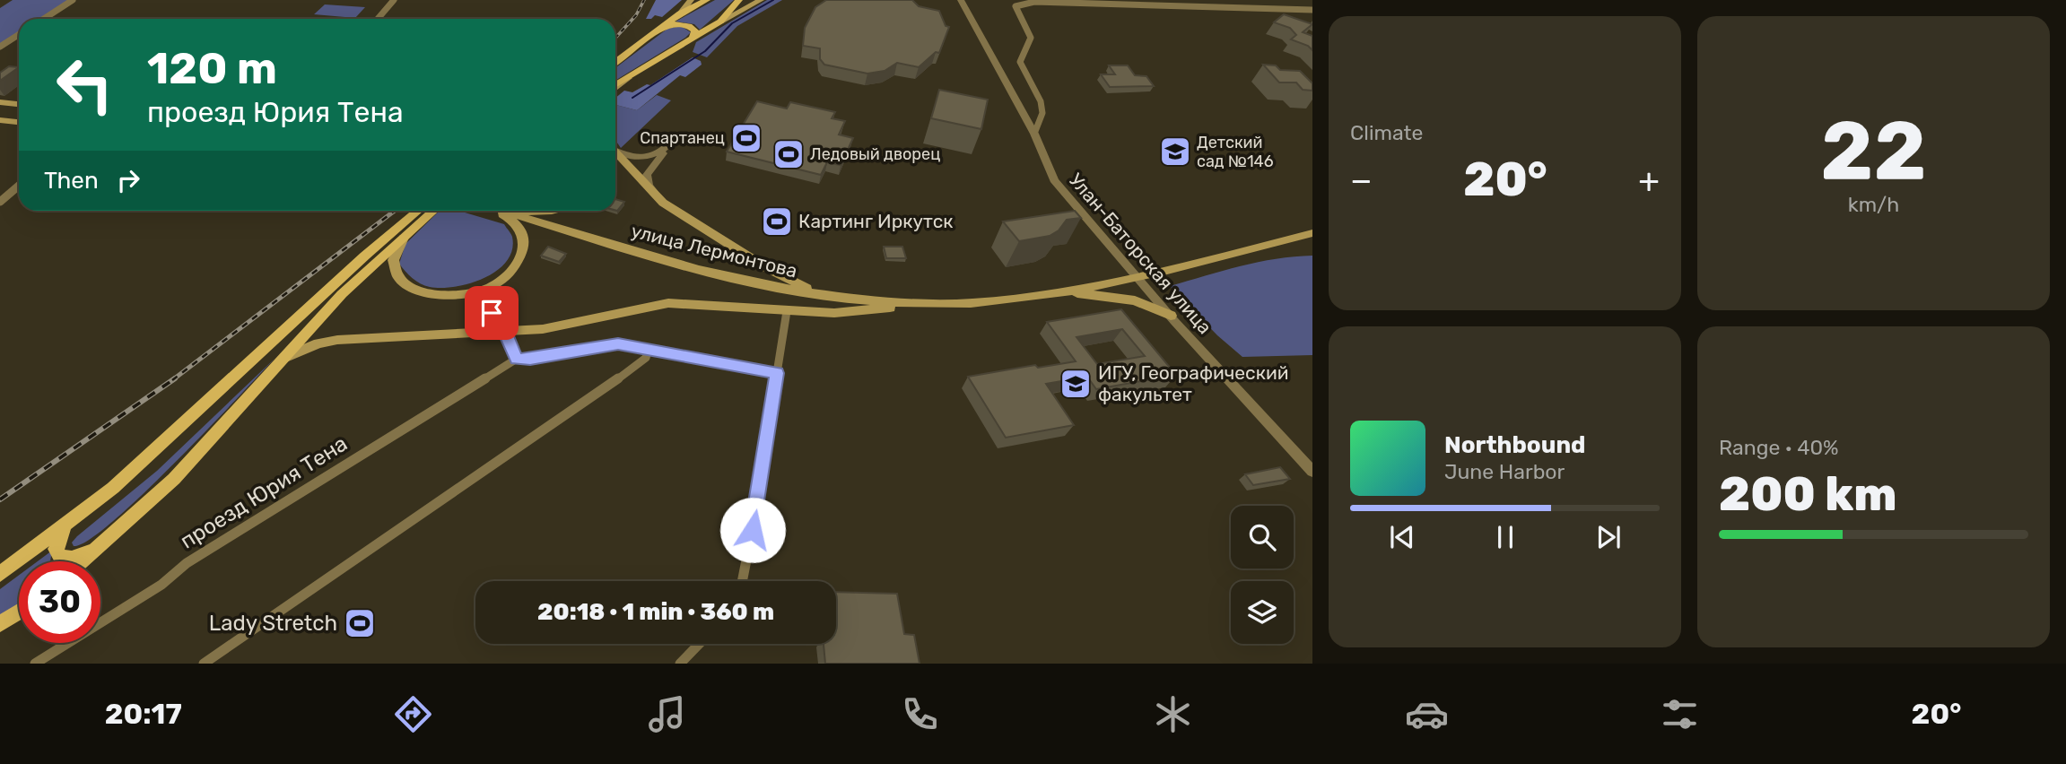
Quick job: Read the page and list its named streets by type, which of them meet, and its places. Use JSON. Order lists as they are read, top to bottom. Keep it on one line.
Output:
{"streets":{"main road":["улица Лермонтова"],"street":["Улан-Баторская улица","проезд Юрия Тена"]},"crossings":[["улица Лермонтова","Улан-Баторская улица"]],"places":{"sports":["Спартанец","Ледовый дворец","Картинг Иркутск","Lady Stretch"],"school or university":["Детский сад №146","ИГУ, Географический факультет"]},"page":{"tile":["Climate",["22","km/h"],["Range · 40%","200 km"]],"turn":["120 m","проезд Юрия Тена"],"then":"Then","heat":["−","20°","+"],"song":["Northbound","June Harbor"],"limit":"30","trip":"20:18 · 1 min · 360 m","tabs":["20:17","20°"]}}
